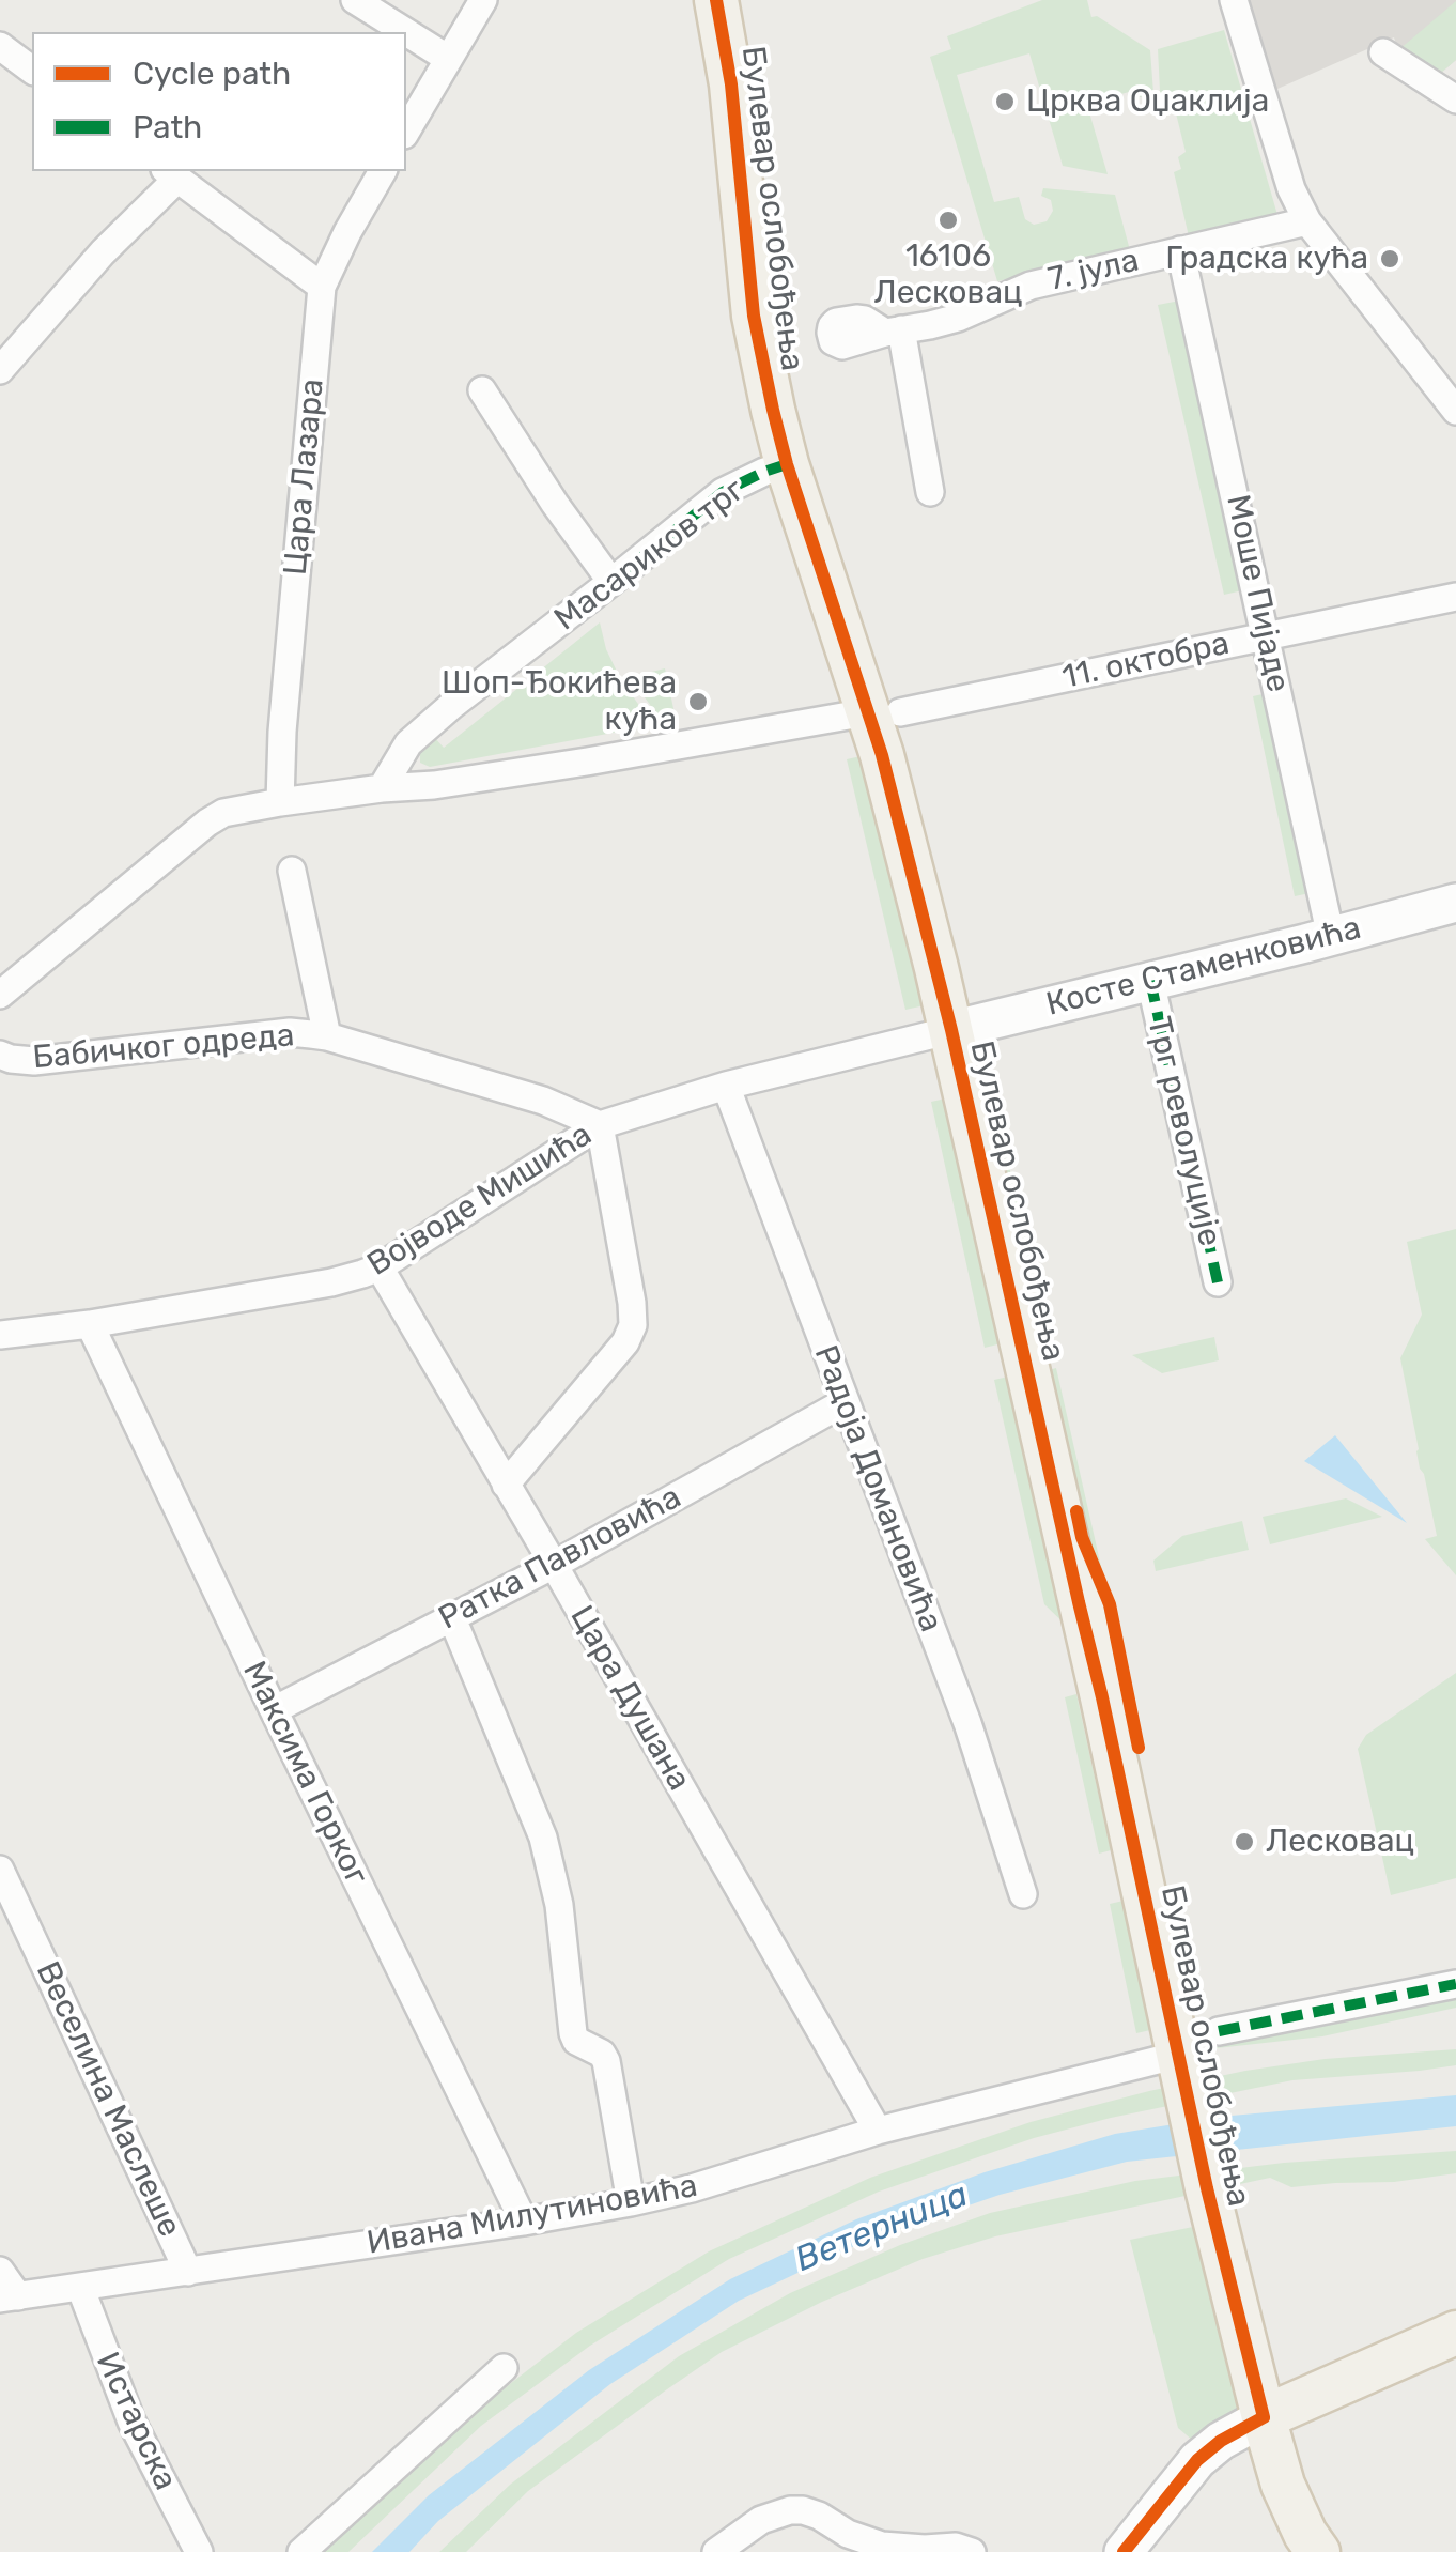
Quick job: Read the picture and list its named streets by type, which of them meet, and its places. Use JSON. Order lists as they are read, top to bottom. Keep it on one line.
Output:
{"streets":{"main road":["Булевар ослобођења"],"street":["7. јула","Цара Лазара","Масариков трг","Моше Пијаде","11. октобра","Косте Стаменковића","Бабичког одреда","Трг револуције","Војводе Мишића","Радоја Домановића","Ратка Павловића","Цара Душана","Максима Горког","Веселина Маслеше","Ивана Милутиновића","Истарска"]},"crossings":[["Булевар ослобођења","Масариков трг"],["Булевар ослобођења","11. октобра"],["Булевар ослобођења","Косте Стаменковића"],["Булевар ослобођења","Војводе Мишића"],["Булевар ослобођења","Ивана Милутиновића"],["7. јула","Моше Пијаде"],["Моше Пијаде","11. октобра"],["Моше Пијаде","Косте Стаменковића"],["Косте Стаменковића","Трг револуције"],["Косте Стаменковића","Војводе Мишића"],["Бабичког одреда","Војводе Мишића"],["Војводе Мишића","Радоја Домановића"],["Војводе Мишића","Цара Душана"],["Војводе Мишића","Максима Горког"],["Радоја Домановића","Ратка Павловића"],["Ратка Павловића","Цара Душана"],["Ратка Павловића","Максима Горког"],["Цара Душана","Ивана Милутиновића"],["Максима Горког","Ивана Милутиновића"],["Веселина Маслеше","Ивана Милутиновића"],["Ивана Милутиновића","Истарска"]],"water":["Ветерница"],"places":["Црква Оџаклија","16106 Лесковац","Градска кућа","Шоп-Ђокићева кућа","Лесковац"],"legend":["Cycle path","Path"]}
